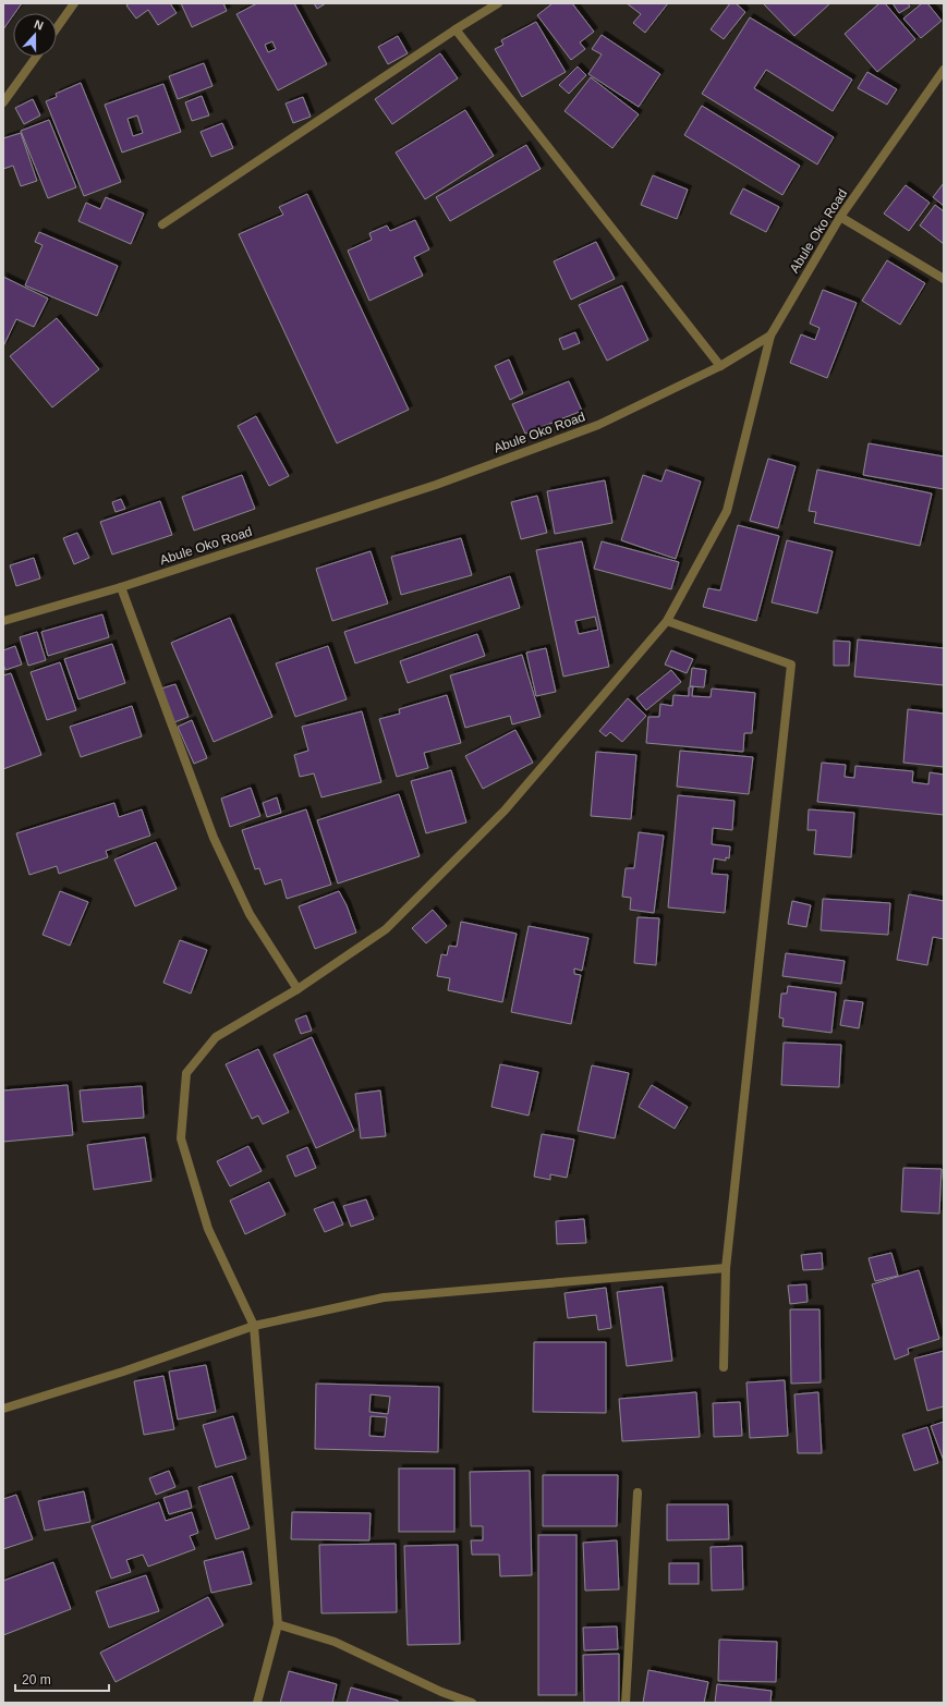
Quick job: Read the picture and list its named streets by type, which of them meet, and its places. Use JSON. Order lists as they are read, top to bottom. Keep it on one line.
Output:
{"streets":{"street":["Abule Oko Road"]},"scale_bar":"20 m","north":"top"}
